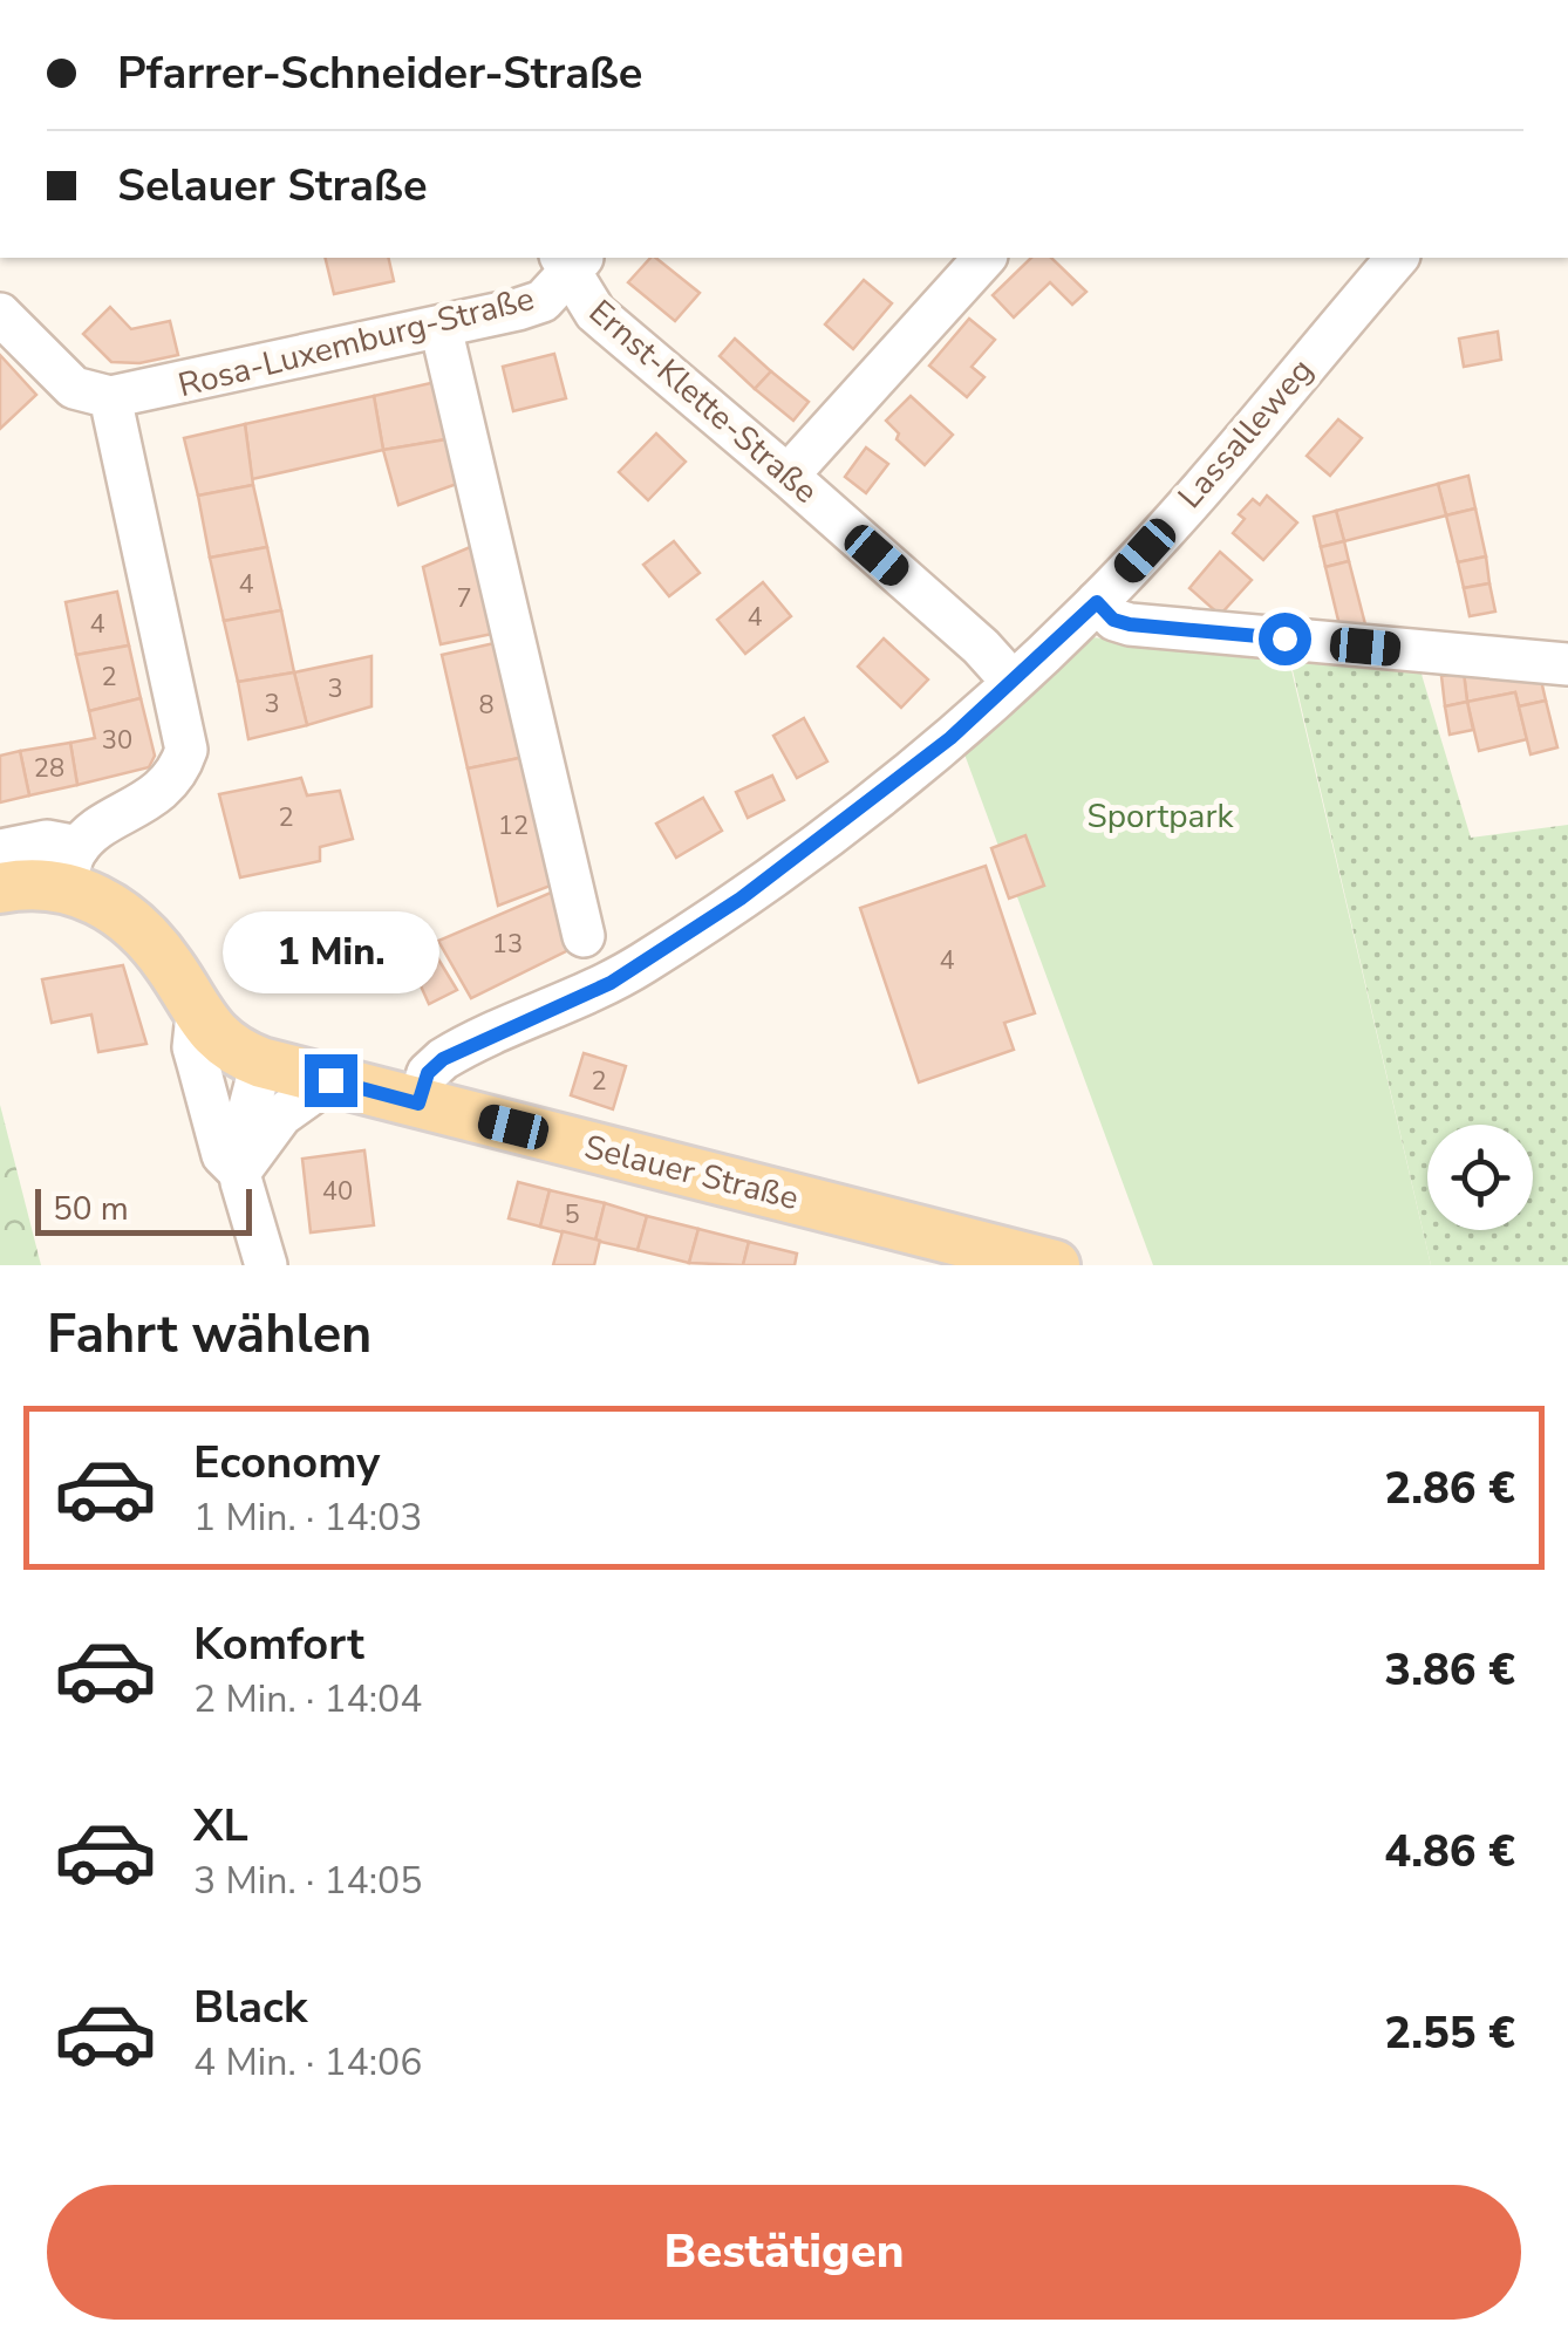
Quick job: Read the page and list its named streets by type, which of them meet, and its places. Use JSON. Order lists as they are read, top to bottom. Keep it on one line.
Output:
{"streets":{"main road":["Selauer Straße"],"street":["Rosa-Luxemburg-Straße","Ernst-Klette-Straße","Lassalleweg"]},"crossings":[["Rosa-Luxemburg-Straße","Ernst-Klette-Straße"],["Ernst-Klette-Straße","Lassalleweg"],["Lassalleweg","Selauer Straße"]],"parks":["Sportpark"],"house_numbers":["4","7","4","4","2","3","3","8","30","28","2","12","13","4","2","40","5"],"scale_bar":"50 m","page":{"banner":["Pfarrer-Schneider-Straße","Selauer Straße"],"bubble":"1 Min.","scale":"50 m","heading":"Fahrt wählen","list":[{"name":"Economy","note":"1 Min. · 14:03","value":"2.86 €"},{"name":"Komfort","note":"2 Min. · 14:04","value":"3.86 €"},{"name":"XL","note":"3 Min. · 14:05","value":"4.86 €"},{"name":"Black","note":"4 Min. · 14:06","value":"2.55 €"}],"buttons":"Bestätigen"}}
